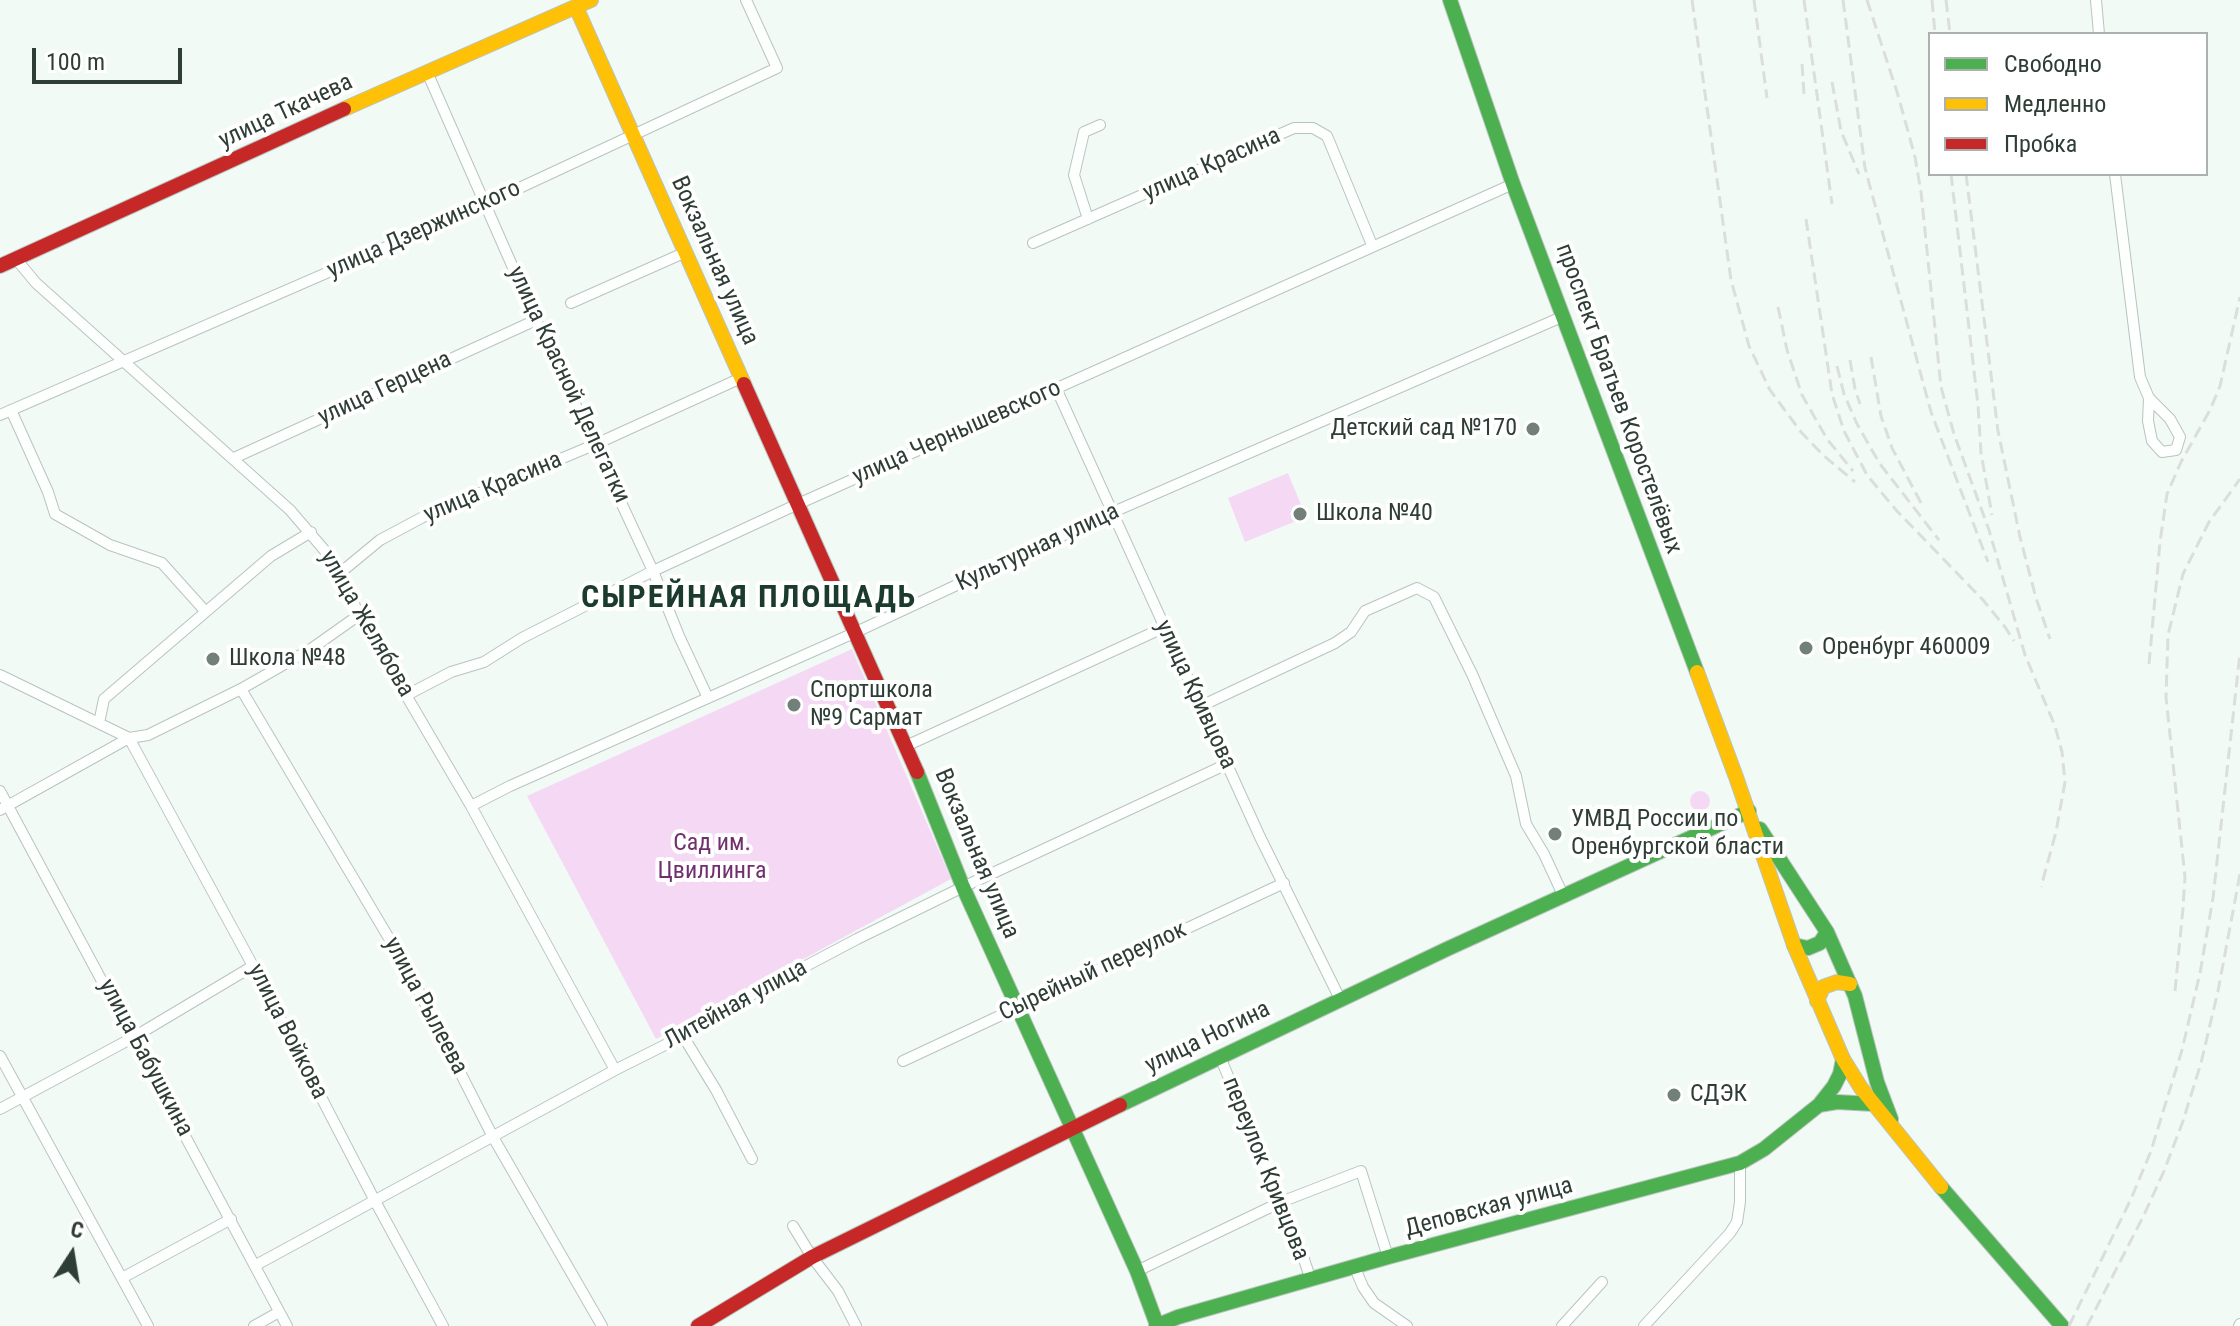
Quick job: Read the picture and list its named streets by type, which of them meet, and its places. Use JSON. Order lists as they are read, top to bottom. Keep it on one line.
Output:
{"streets":{"street":["улица Ткачева","улица Красина","улица Дзержинского","Вокзальная улица","улица Красной Делегатки","улица Герцена","проспект Братьев Коростелёвых","улица Чернышевского","Культурная улица","улица Желябова","улица Кривцова","Сырейный переулок","Литейная улица","улица Рылеева","улица Войкова","улица Ногина","улица Бабушкина","переулок Кривцова","Деповская улица"]},"crossings":[["улица Ткачева","Вокзальная улица"],["улица Ткачева","улица Красной Делегатки"],["улица Ткачева","улица Желябова"],["улица Красина","Вокзальная улица"],["улица Красина","улица Красной Делегатки"],["улица Красина","улица Чернышевского"],["улица Красина","улица Желябова"],["улица Дзержинского","Вокзальная улица"],["улица Дзержинского","улица Красной Делегатки"],["улица Дзержинского","улица Желябова"],["Вокзальная улица","улица Чернышевского"],["Вокзальная улица","Культурная улица"],["Вокзальная улица","Сырейный переулок"],["Вокзальная улица","Литейная улица"],["Вокзальная улица","улица Ногина"],["Вокзальная улица","Деповская улица"],["улица Красной Делегатки","улица Герцена"],["улица Красной Делегатки","улица Чернышевского"],["улица Красной Делегатки","Культурная улица"],["улица Герцена","улица Желябова"],["проспект Братьев Коростелёвых","улица Чернышевского"],["проспект Братьев Коростелёвых","Культурная улица"],["проспект Братьев Коростелёвых","улица Ногина"],["проспект Братьев Коростелёвых","Деповская улица"],["улица Чернышевского","улица Желябова"],["улица Чернышевского","улица Кривцова"],["Культурная улица","улица Желябова"],["Культурная улица","улица Кривцова"],["улица Желябова","Литейная улица"],["улица Кривцова","Сырейный переулок"],["улица Кривцова","Литейная улица"],["улица Кривцова","улица Ногина"],["Литейная улица","улица Рылеева"],["Литейная улица","улица Войкова"],["Литейная улица","улица Бабушкина"],["улица Ногина","переулок Кривцова"],["переулок Кривцова","Деповская улица"]],"districts":["СЫРЕЙНАЯ ПЛОЩАДЬ"],"parks":["Сад им. Цвиллинга"],"places":["Детский сад №170","Школа №40","Оренбург 460009","Школа №48","Спортшкола №9 Сармат","УМВД России по Оренбургской бласти","СДЭК"],"legend":["Свободно","Медленно","Пробка"],"scale_bar":"100 m","north":"top"}
